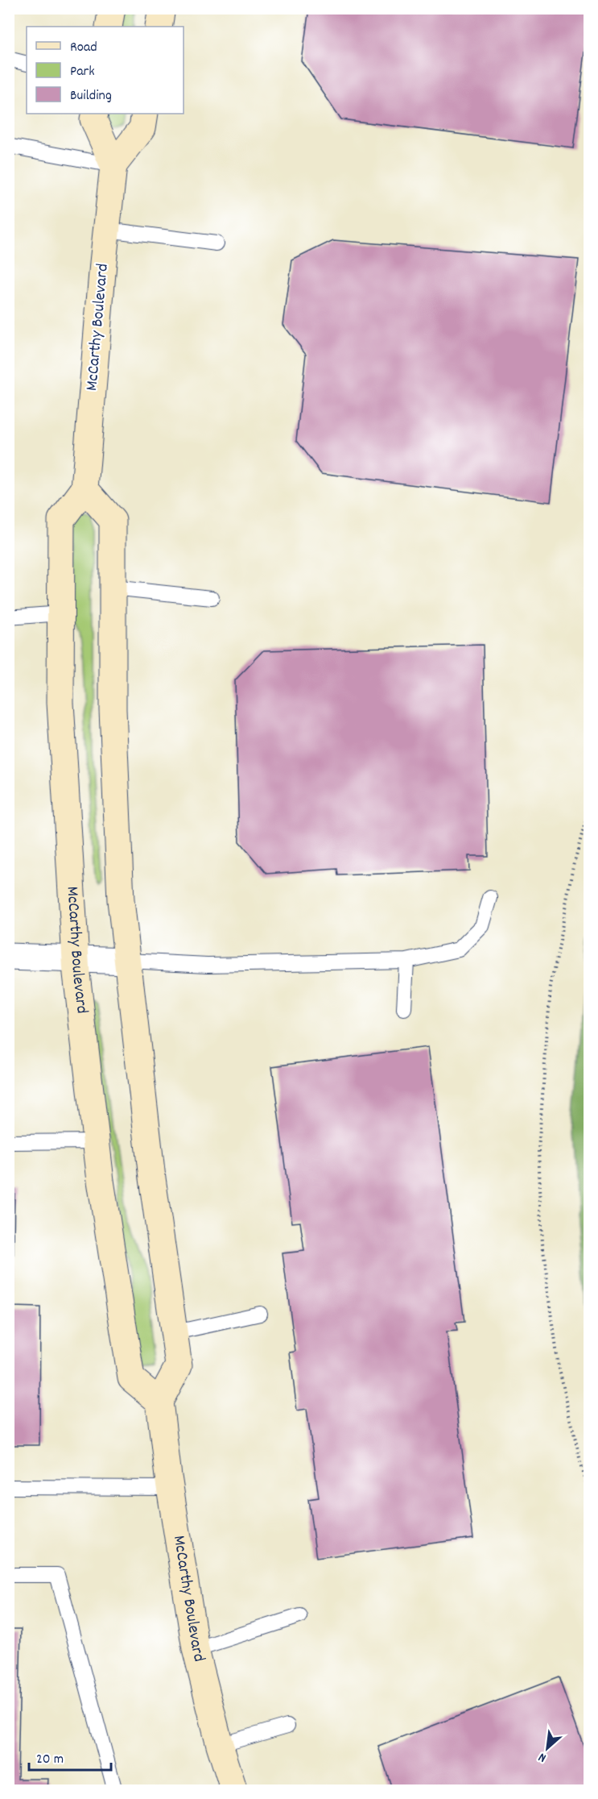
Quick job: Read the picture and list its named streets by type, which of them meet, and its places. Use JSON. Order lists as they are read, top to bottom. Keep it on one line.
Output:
{"streets":{"main road":["McCarthy Boulevard"]},"legend":["Road","Park","Building"],"scale_bar":"20 m","north":"bottom left"}
